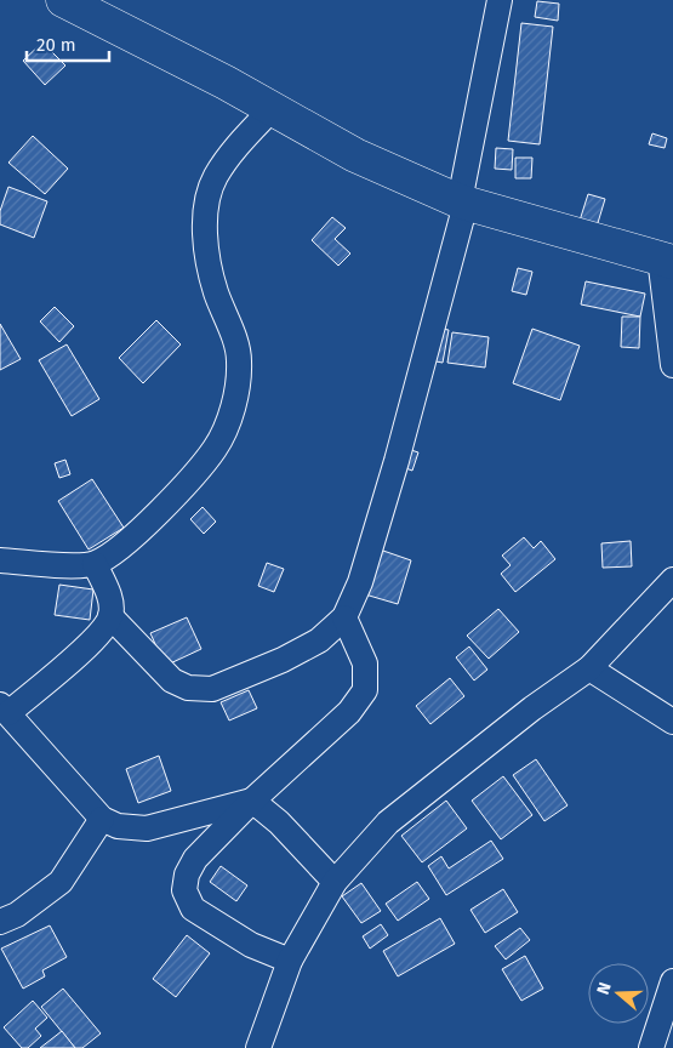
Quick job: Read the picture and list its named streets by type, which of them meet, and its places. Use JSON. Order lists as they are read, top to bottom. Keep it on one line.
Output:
{"scale_bar":"20 m","north":"left"}
